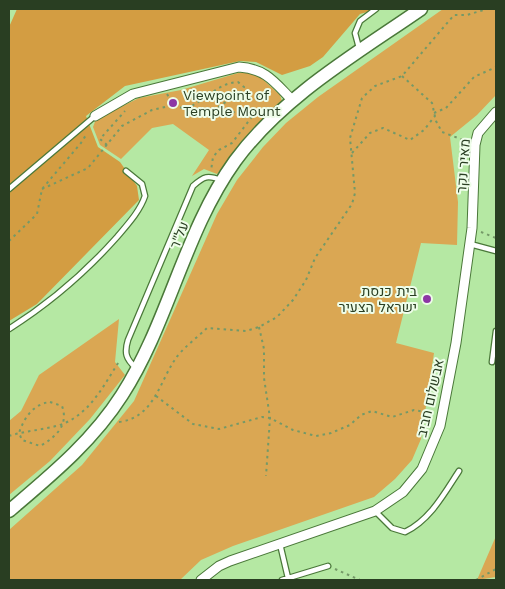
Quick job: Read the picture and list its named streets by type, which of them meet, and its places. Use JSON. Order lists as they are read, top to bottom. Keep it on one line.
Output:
{"streets":{"street":["מאיר נקר","על\"ר","אבשלום חביב"]},"crossings":[["מאיר נקר","אבשלום חביב"]],"places":["Viewpoint of Temple Mount","בית כנסת ישראל הצעיר"]}
